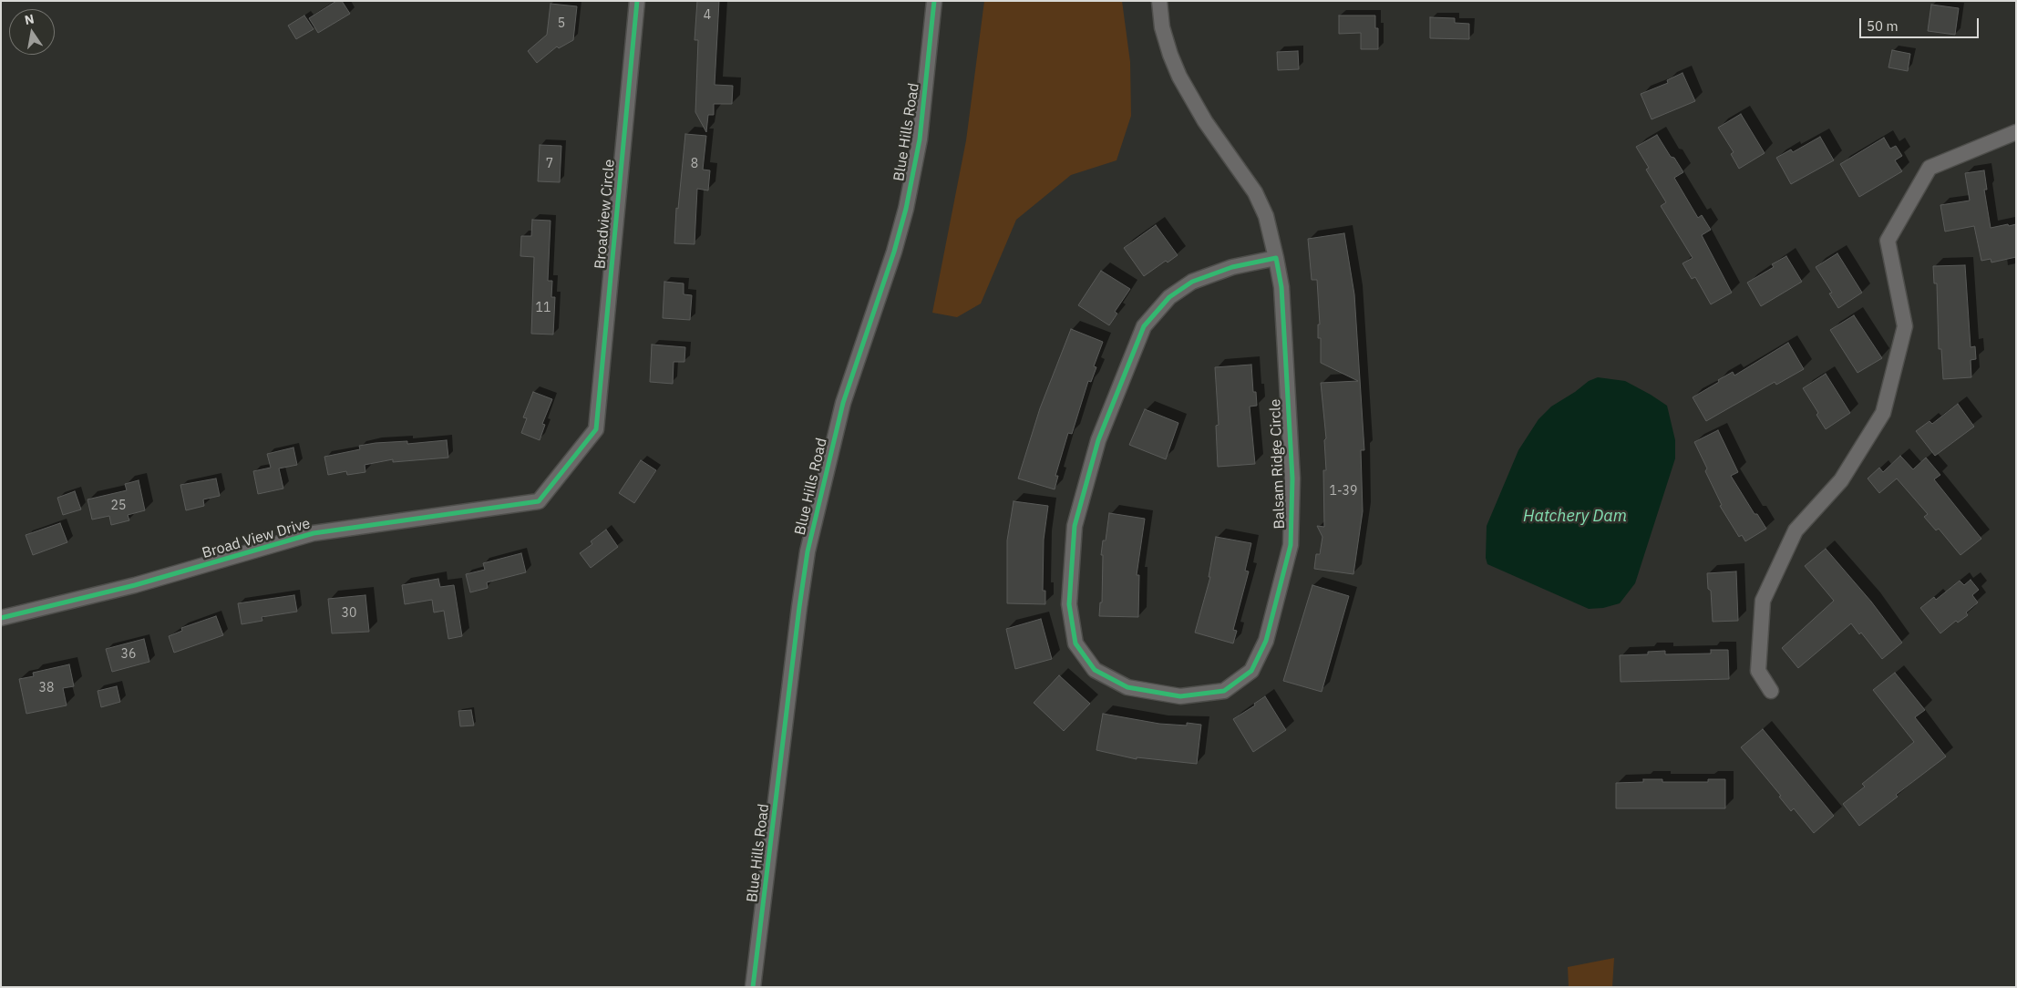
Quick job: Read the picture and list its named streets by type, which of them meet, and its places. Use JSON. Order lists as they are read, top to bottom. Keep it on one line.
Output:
{"streets":{"street":["Blue Hills Road","Broadview Circle","Balsam Ridge Circle","Broad View Drive"]},"crossings":[["Broadview Circle","Broad View Drive"]],"water":["Hatchery Dam"],"house_numbers":["4","5","7","8","11","1-39","25","30","36","38"],"scale_bar":"50 m","north":"top"}
